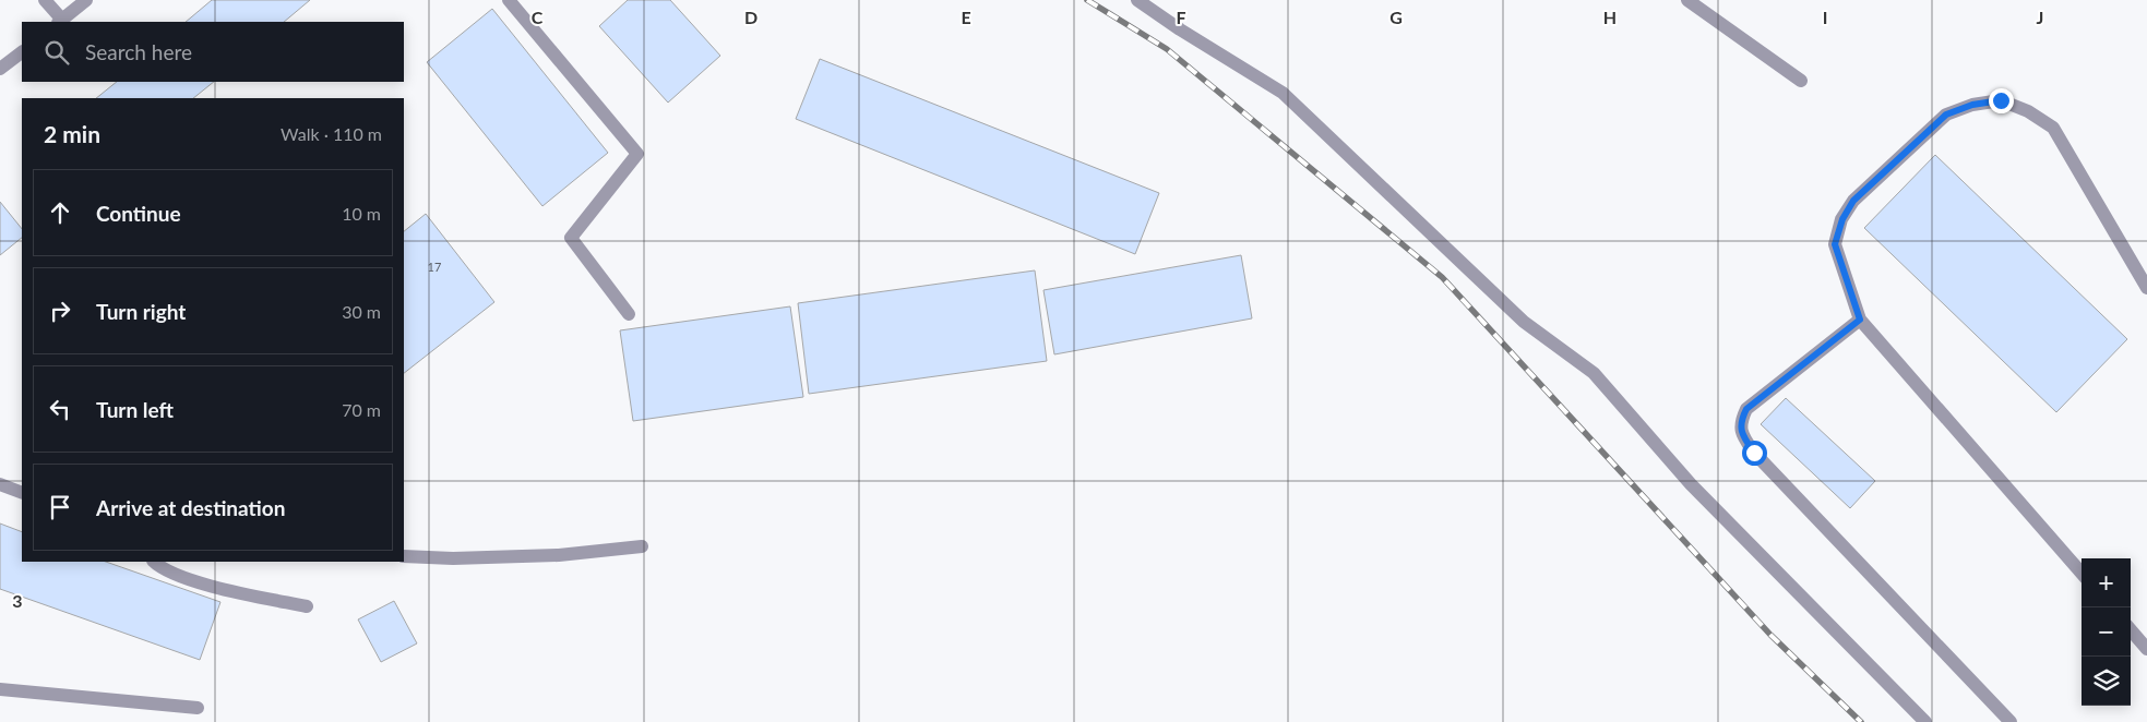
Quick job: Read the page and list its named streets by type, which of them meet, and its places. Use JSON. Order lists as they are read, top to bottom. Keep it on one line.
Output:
{"house_numbers":["17"],"page":{"search":"Search here","heading":["2 min","Walk · 110 m"],"list":[["Continue","10 m"],["Turn right","30 m"],["Turn left","70 m"],"Arrive at destination"],"map_buttons":["+","−"]},"grid":{"columns":["C","D","E","F","G","H","I","J"],"rows":["3"]}}
